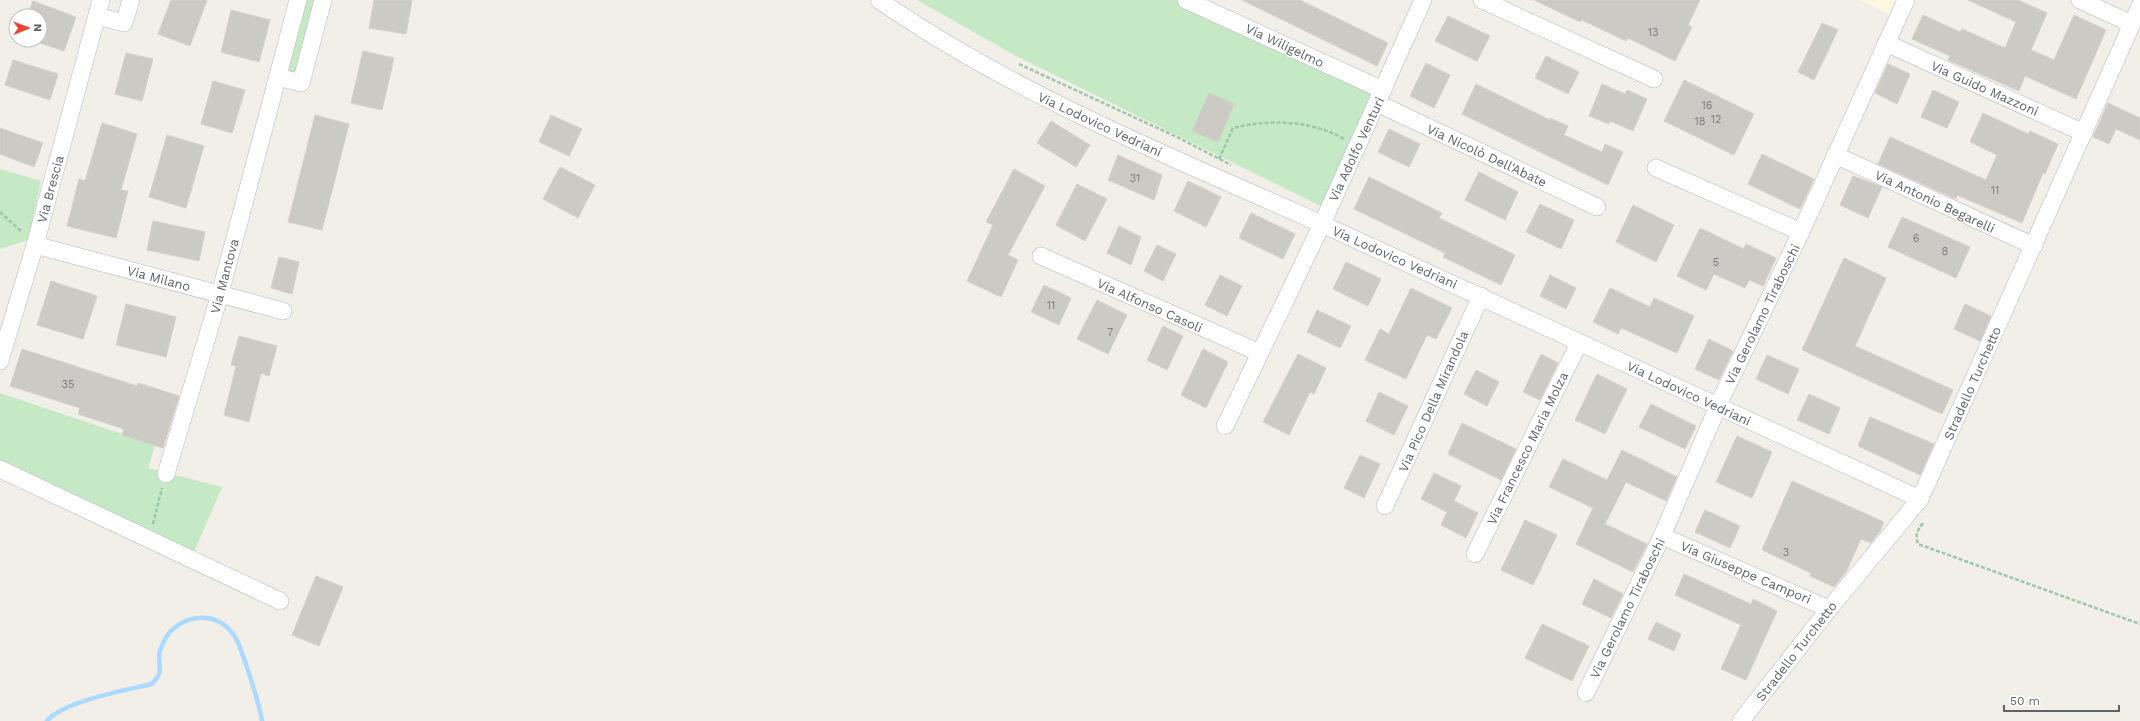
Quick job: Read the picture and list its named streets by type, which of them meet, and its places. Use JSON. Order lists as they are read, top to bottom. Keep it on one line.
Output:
{"streets":{"street":["Via Wiligelmo","Via Guido Mazzoni","Via Lodovico Vedriani","Via Adolfo Venturi","Via Nicolò Dell'Abate","Via Brescia","Via Antonio Begarelli","Via Mantova","Via Milano","Via Alfonso Casoli","Via Gerolamo Tiraboschi","Stradello Turchetto","Via Pico Della Mirandola","Via Francesco Maria Molza","Via Giuseppe Campori"]},"crossings":[["Via Wiligelmo","Via Adolfo Venturi"],["Via Wiligelmo","Via Nicolò Dell'Abate"],["Via Guido Mazzoni","Via Gerolamo Tiraboschi"],["Via Guido Mazzoni","Stradello Turchetto"],["Via Lodovico Vedriani","Via Adolfo Venturi"],["Via Lodovico Vedriani","Via Gerolamo Tiraboschi"],["Via Lodovico Vedriani","Stradello Turchetto"],["Via Lodovico Vedriani","Via Pico Della Mirandola"],["Via Lodovico Vedriani","Via Francesco Maria Molza"],["Via Adolfo Venturi","Via Nicolò Dell'Abate"],["Via Adolfo Venturi","Via Alfonso Casoli"],["Via Brescia","Via Milano"],["Via Antonio Begarelli","Via Gerolamo Tiraboschi"],["Via Antonio Begarelli","Stradello Turchetto"],["Via Mantova","Via Milano"],["Via Gerolamo Tiraboschi","Via Giuseppe Campori"],["Stradello Turchetto","Via Giuseppe Campori"]],"house_numbers":["13","16","12","18","31","11","6","8","5","11","7","35","3"],"scale_bar":"50 m","north":"right"}
